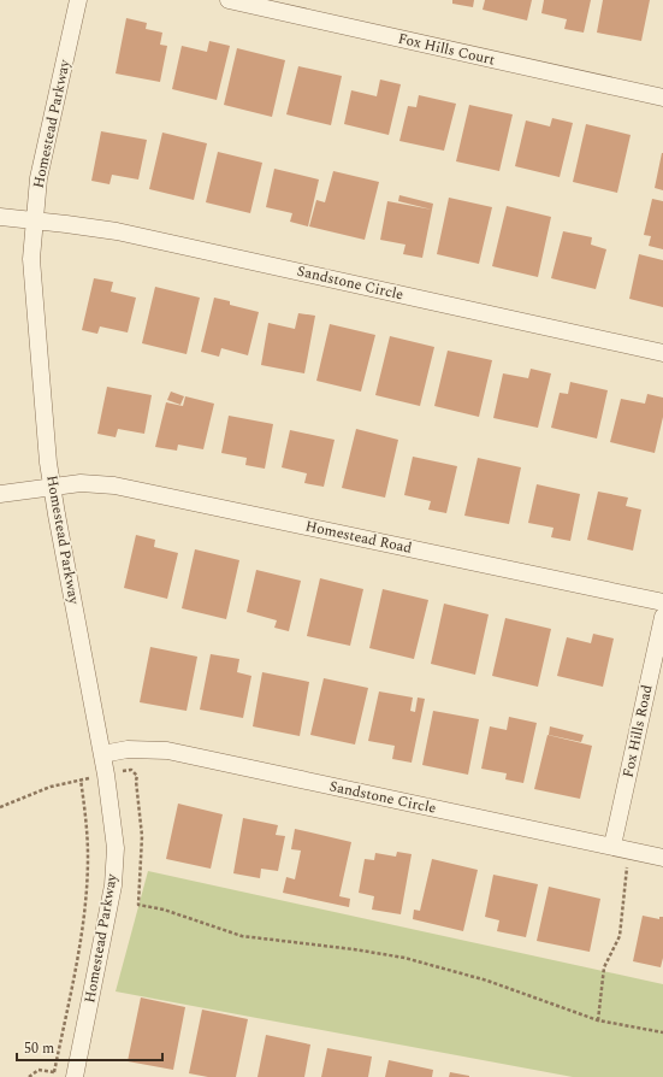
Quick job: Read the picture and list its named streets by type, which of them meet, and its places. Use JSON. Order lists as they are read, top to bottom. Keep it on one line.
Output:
{"streets":{"street":["Fox Hills Court","Homestead Parkway","Sandstone Circle","Homestead Road","Fox Hills Road"]},"crossings":[["Homestead Parkway","Sandstone Circle"],["Homestead Parkway","Homestead Road"],["Sandstone Circle","Fox Hills Road"]],"scale_bar":"50 m"}
